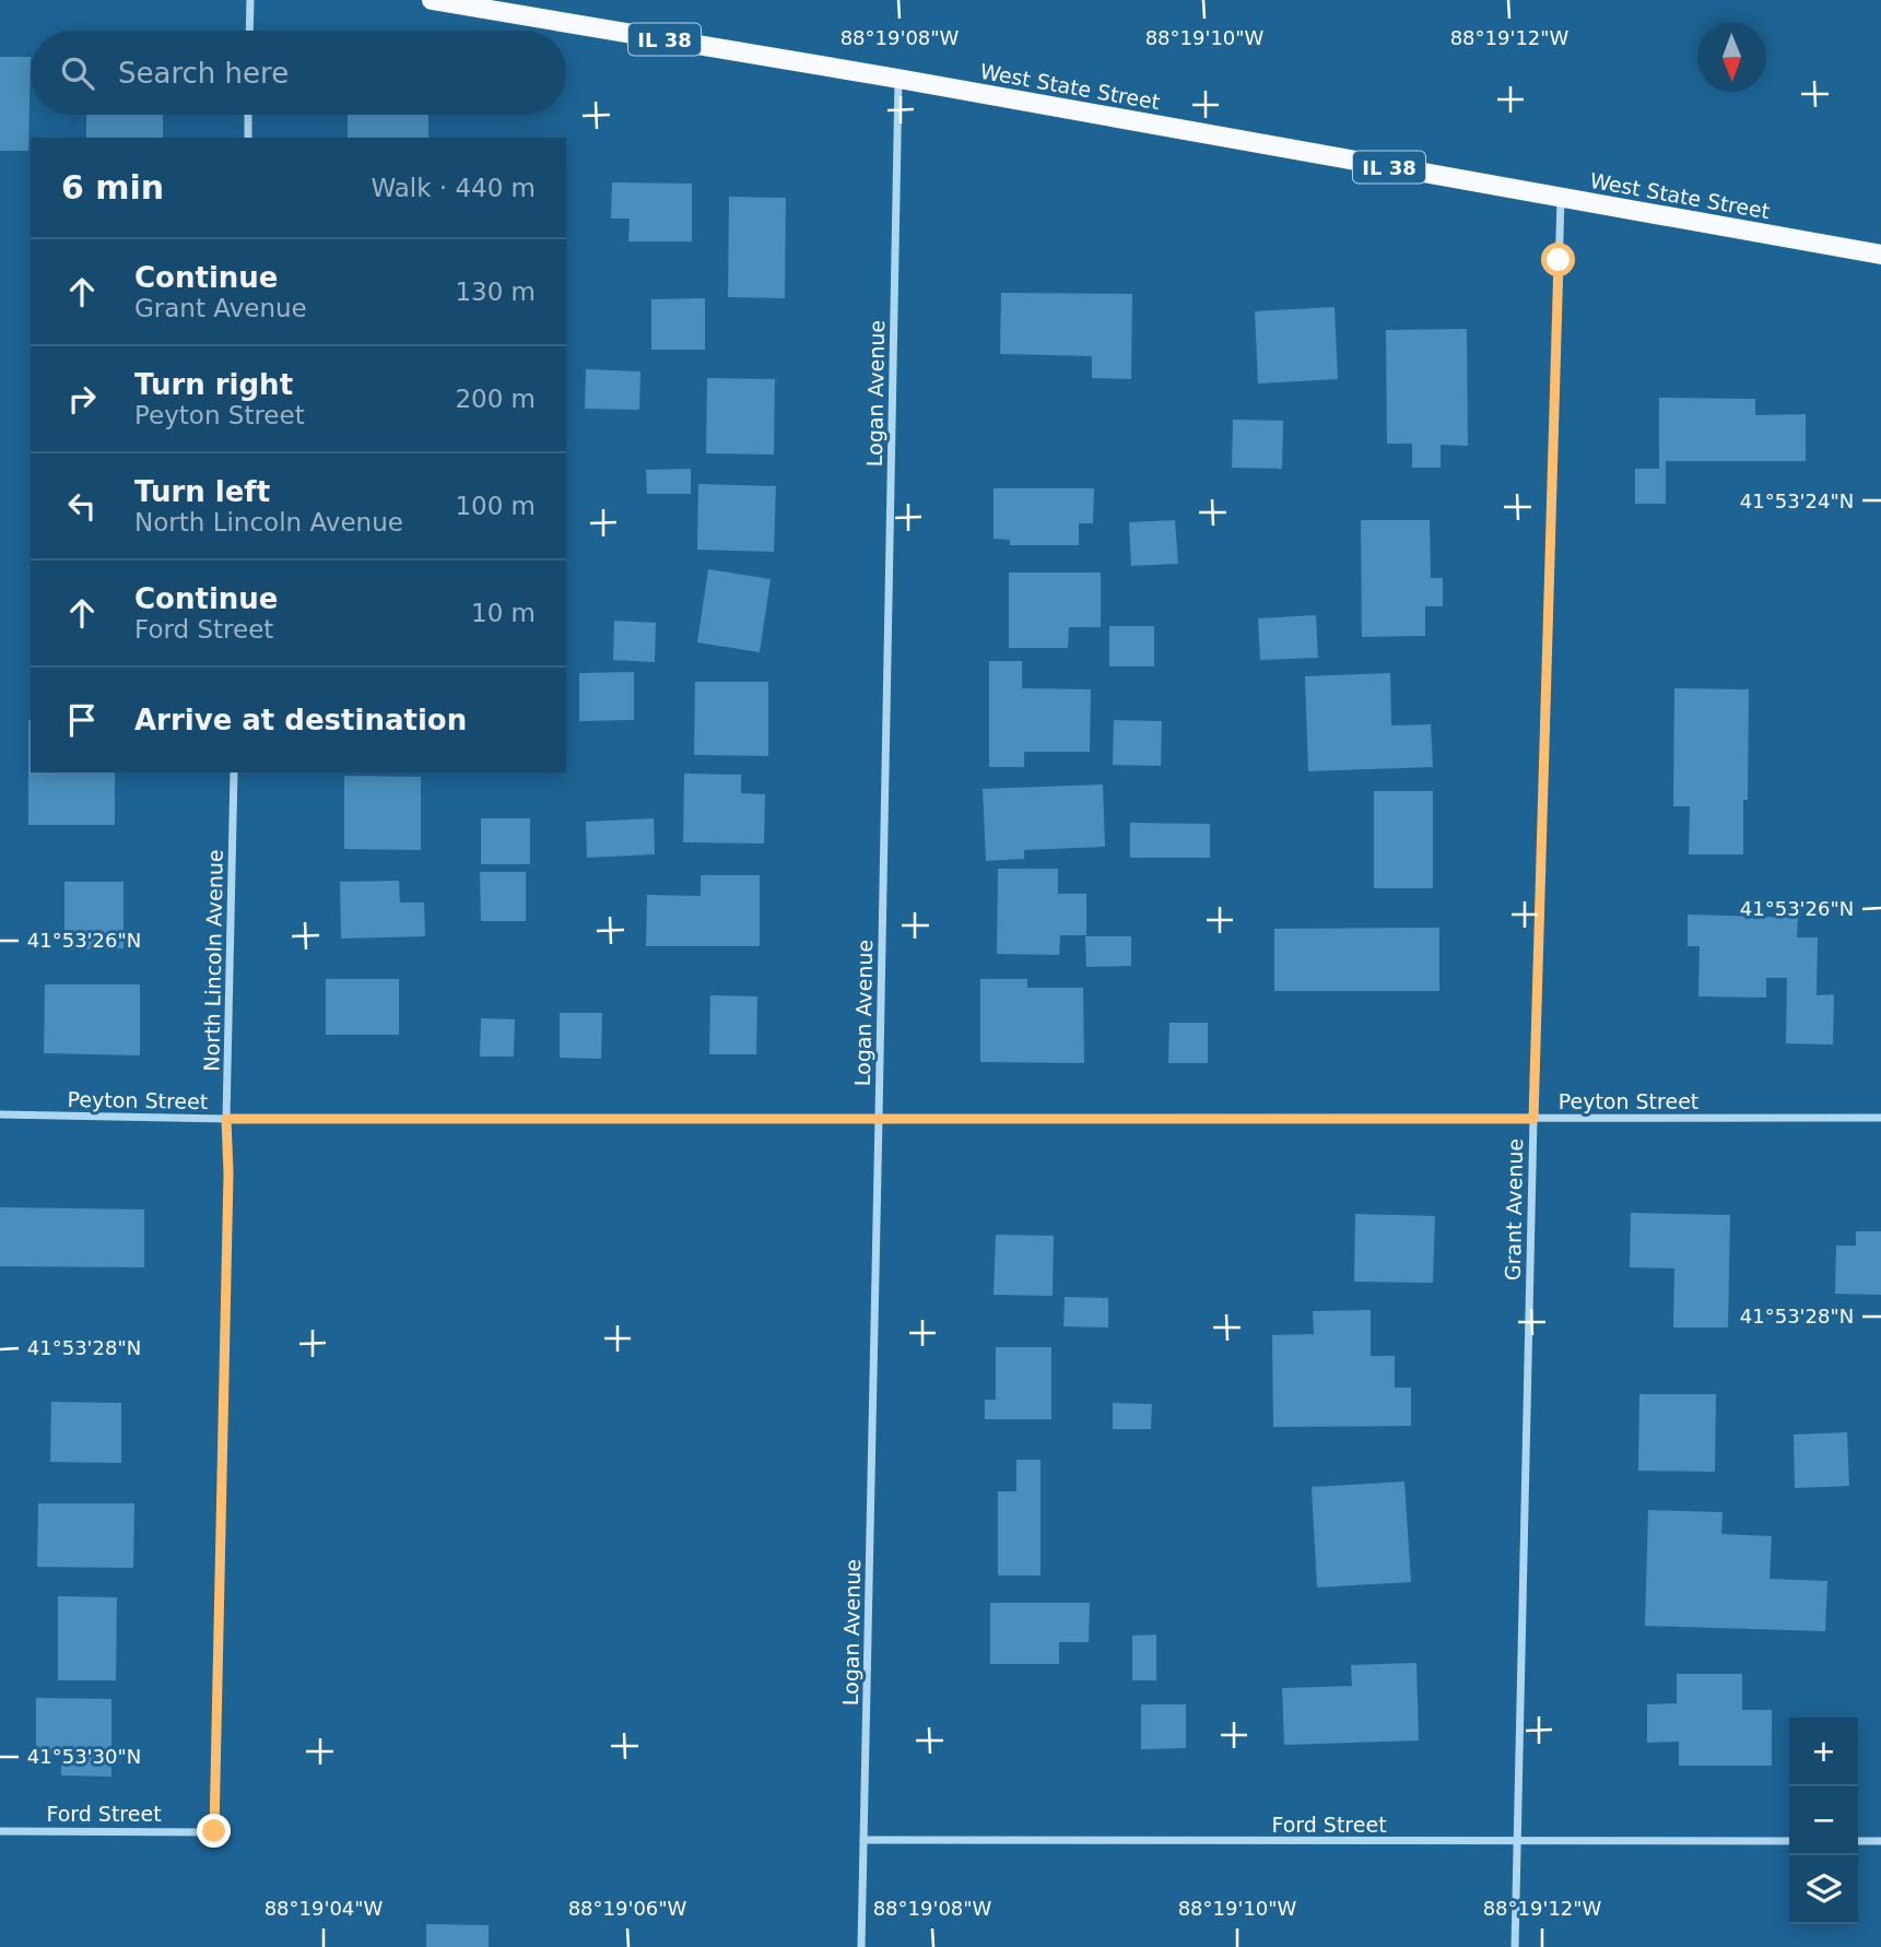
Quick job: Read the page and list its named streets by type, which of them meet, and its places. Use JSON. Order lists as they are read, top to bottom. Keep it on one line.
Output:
{"streets":{"main road":["IL 38","West State Street"],"street":["Logan Avenue","North Lincoln Avenue","Peyton Street","Grant Avenue","Ford Street"]},"crossings":[["West State Street","Logan Avenue"],["West State Street","Grant Avenue"],["Logan Avenue","Peyton Street"],["Logan Avenue","Ford Street"],["North Lincoln Avenue","Peyton Street"],["North Lincoln Avenue","Ford Street"],["Peyton Street","Grant Avenue"],["Grant Avenue","Ford Street"]],"north":"bottom","page":{"search":"Search here","heading":["6 min","Walk · 440 m"],"list":[["Continue","Grant Avenue","130 m"],["Turn right","Peyton Street","200 m"],["Turn left","North Lincoln Avenue","100 m"],["Continue","Ford Street","10 m"],"Arrive at destination"],"map_buttons":["+","−"]},"coordinates":["88°19'08\"W","88°19'10\"W","88°19'12\"W","41°53'24\"N","41°53'26\"N","41°53'28\"N","41°53'30\"N","88°19'04\"W","88°19'06\"W"]}
